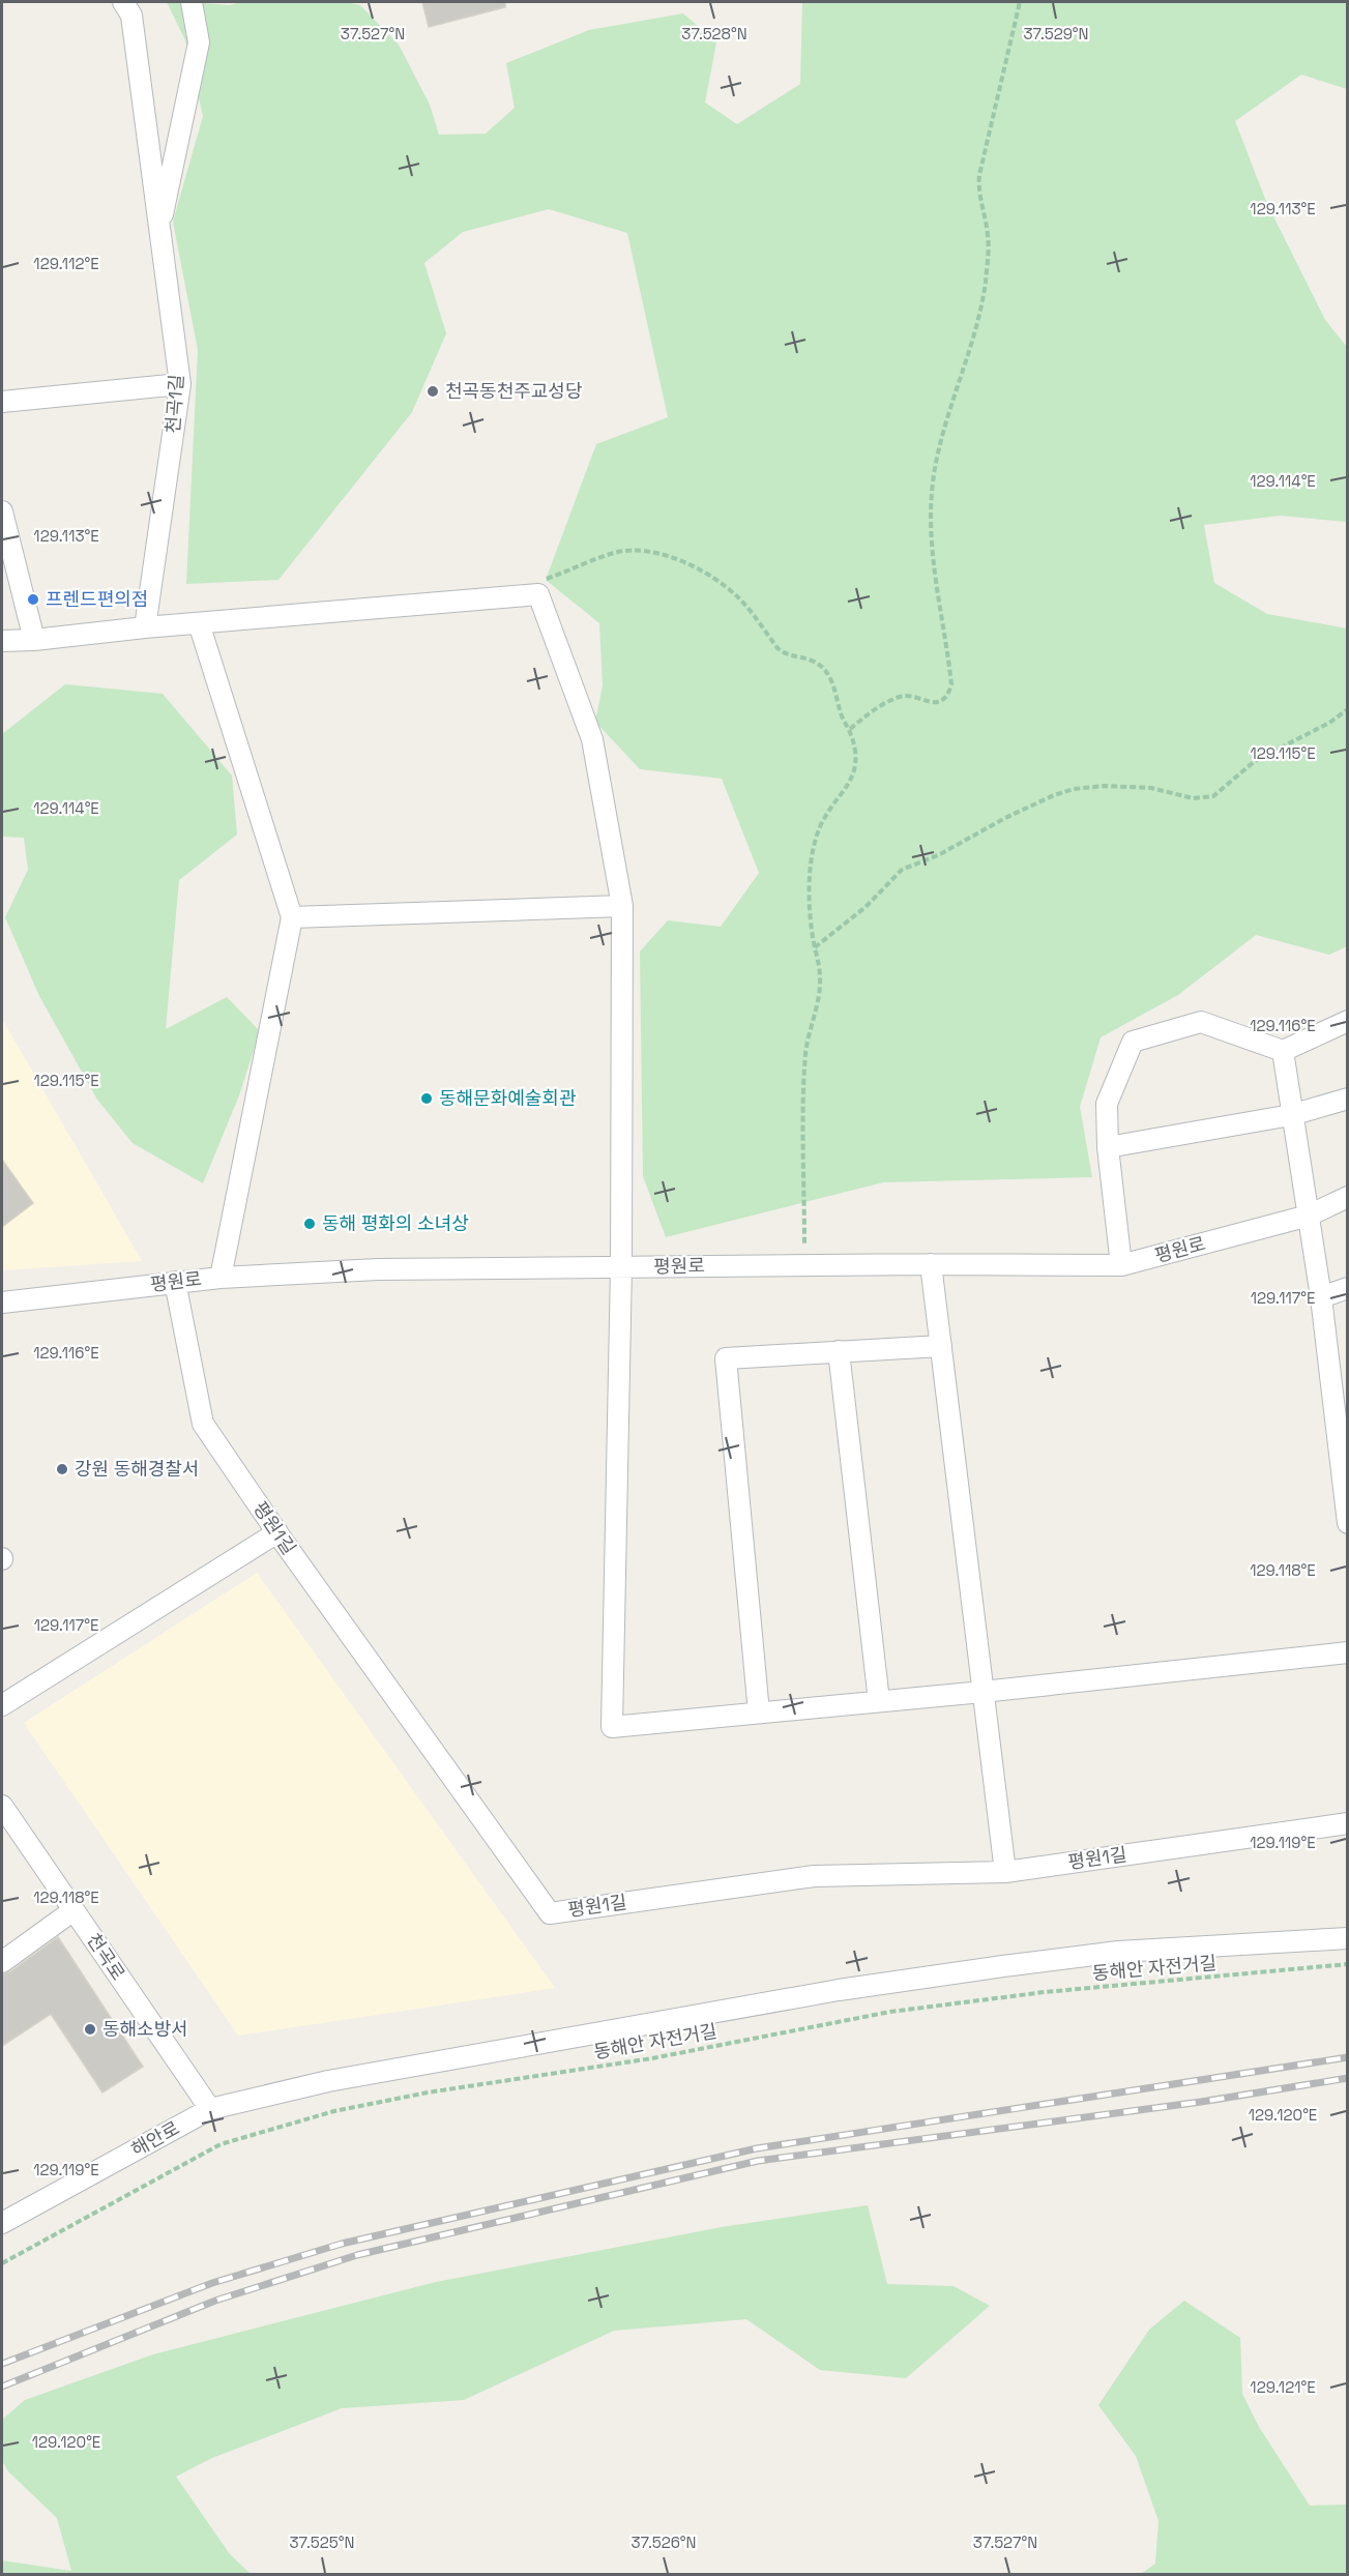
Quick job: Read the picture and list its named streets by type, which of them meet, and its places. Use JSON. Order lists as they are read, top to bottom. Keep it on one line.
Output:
{"streets":{"street":["천곡1길","평원로","평원1길","천곡로","해안로"],"path":["동해안 자전거길"]},"crossings":[["평원로","평원1길"],["천곡로","해안로"]],"places":["천곡동천주교성당","프렌드편의점","동해문화예술회관","동해 평화의 소녀상","강원 동해경찰서","동해소방서"],"coordinates":["37.529°N","37.527°N","37.528°N","129.113°E","129.112°E","129.114°E","129.115°E","129.116°E","129.117°E","129.118°E","129.119°E","129.120°E","129.121°E","37.525°N","37.526°N"]}
